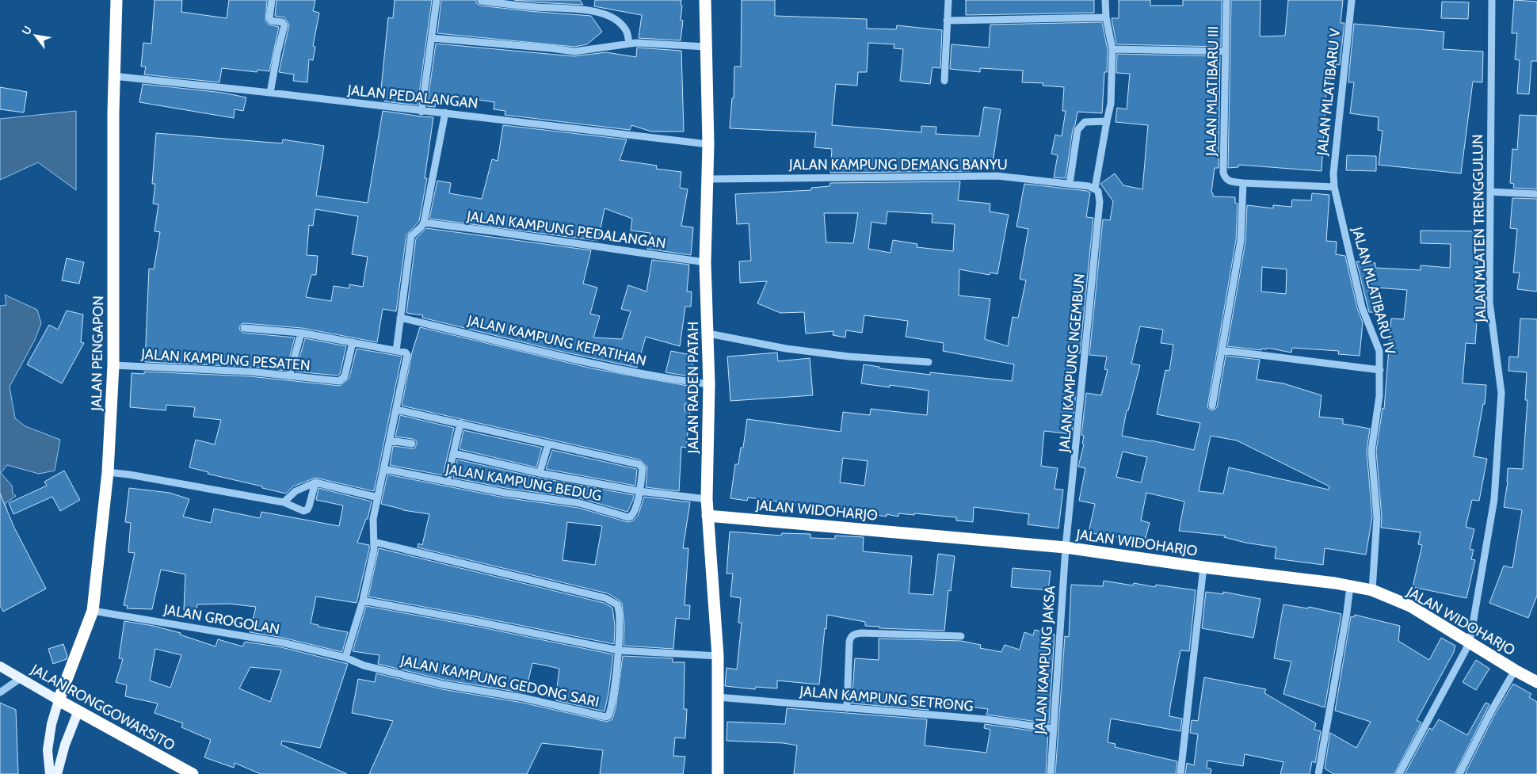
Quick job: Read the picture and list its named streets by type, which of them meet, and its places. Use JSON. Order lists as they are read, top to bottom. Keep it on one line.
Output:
{"streets":{"highway":["JALAN PENGAPON","JALAN RADEN PATAH","JALAN WIDOHARJO","JALAN RONGGOWARSITO"],"street":["JALAN MLATIBARU III","JALAN MLATIBARU V","JALAN PEDALANGAN","JALAN KAMPUNG DEMANG BANYU","JALAN MLATEN TRENGGULUN","JALAN KAMPUNG PEDALANGAN","JALAN MLATIBARU IV","JALAN KAMPUNG KEPATIHAN","JALAN KAMPUNG PESATEN","JALAN KAMPUNG NGEMBUN","JALAN KAMPUNG BEDUG","JALAN GROGOLAN","JALAN KAMPUNG JAKSA","JALAN KAMPUNG GEDONG SARI","JALAN KAMPUNG SETRONG"]},"crossings":[["JALAN MLATIBARU V","JALAN MLATIBARU IV"],["JALAN PEDALANGAN","JALAN PENGAPON"],["JALAN PEDALANGAN","JALAN RADEN PATAH"],["JALAN KAMPUNG DEMANG BANYU","JALAN KAMPUNG NGEMBUN"],["JALAN KAMPUNG DEMANG BANYU","JALAN RADEN PATAH"],["JALAN MLATEN TRENGGULUN","JALAN WIDOHARJO"],["JALAN KAMPUNG PEDALANGAN","JALAN RADEN PATAH"],["JALAN MLATIBARU IV","JALAN WIDOHARJO"],["JALAN KAMPUNG KEPATIHAN","JALAN RADEN PATAH"],["JALAN PENGAPON","JALAN KAMPUNG PESATEN"],["JALAN PENGAPON","JALAN GROGOLAN"],["JALAN PENGAPON","JALAN RONGGOWARSITO"],["JALAN KAMPUNG NGEMBUN","JALAN WIDOHARJO"],["JALAN KAMPUNG NGEMBUN","JALAN KAMPUNG JAKSA"],["JALAN RADEN PATAH","JALAN KAMPUNG BEDUG"],["JALAN RADEN PATAH","JALAN WIDOHARJO"],["JALAN RADEN PATAH","JALAN KAMPUNG SETRONG"],["JALAN WIDOHARJO","JALAN KAMPUNG JAKSA"],["JALAN GROGOLAN","JALAN KAMPUNG GEDONG SARI"],["JALAN KAMPUNG JAKSA","JALAN KAMPUNG SETRONG"]],"north":"top left"}
